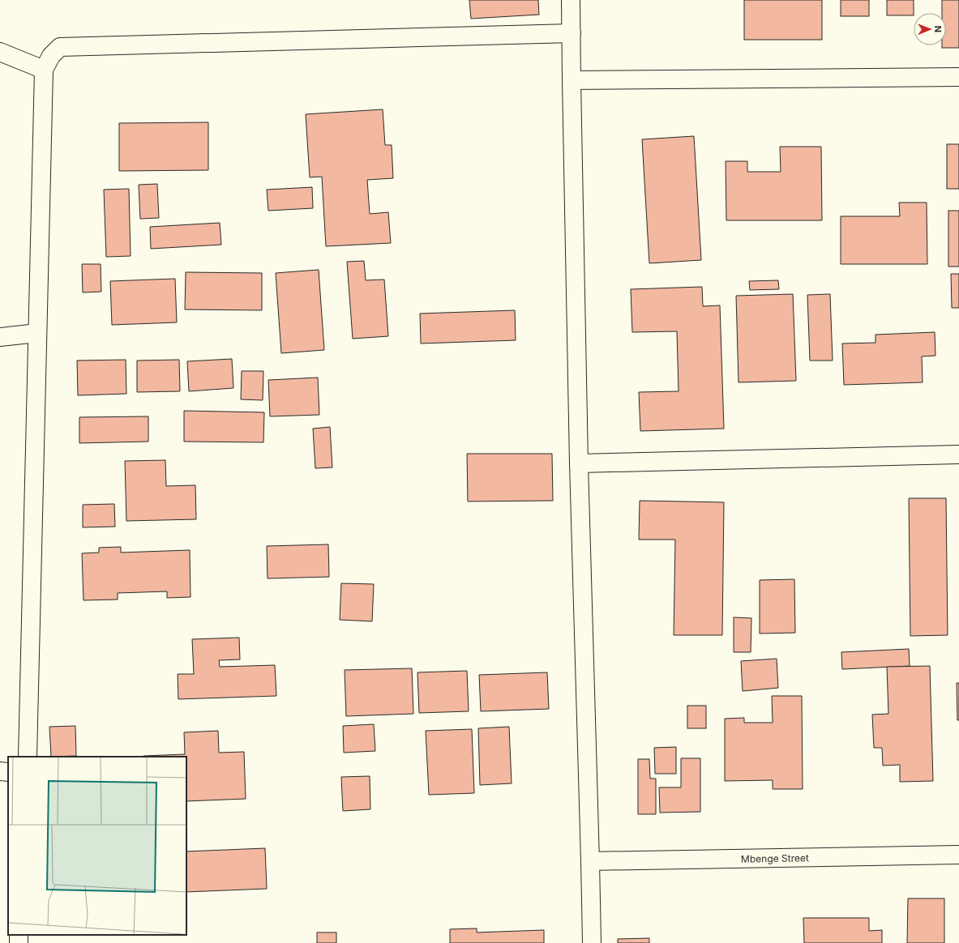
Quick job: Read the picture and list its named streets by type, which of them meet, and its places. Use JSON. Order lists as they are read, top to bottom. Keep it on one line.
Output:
{"streets":{"street":["Mbenge Street"]},"north":"right"}
